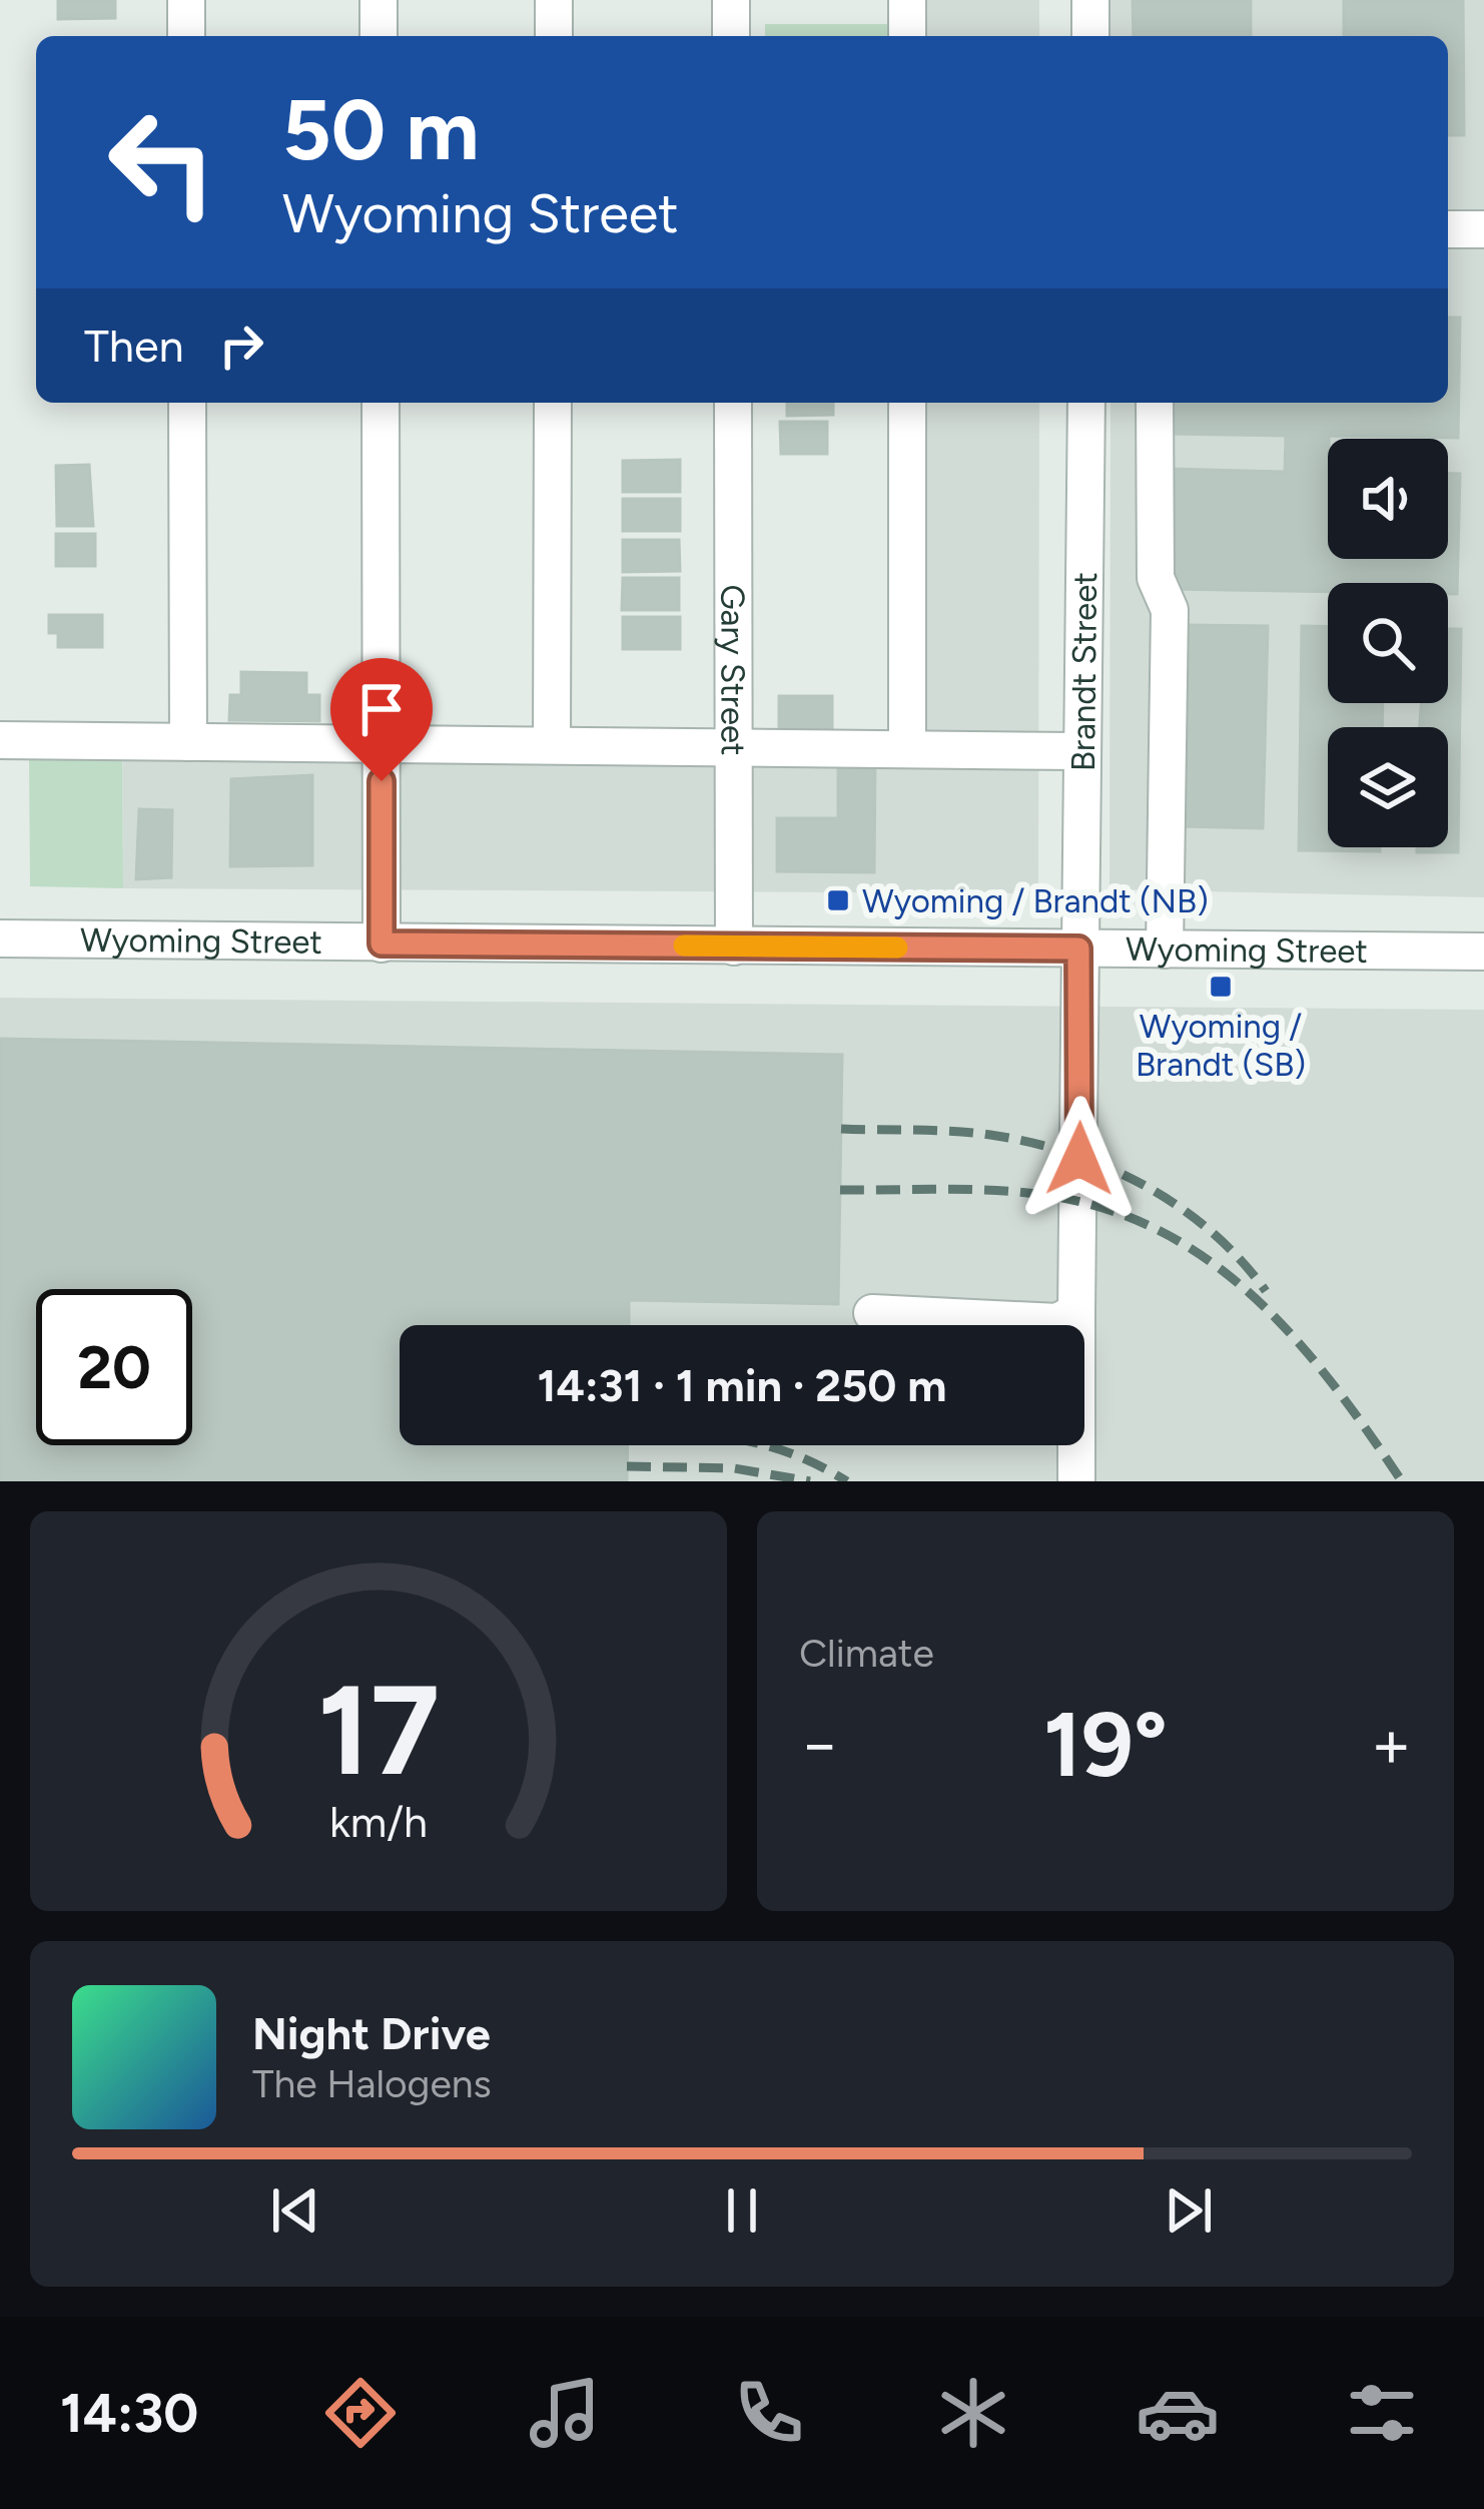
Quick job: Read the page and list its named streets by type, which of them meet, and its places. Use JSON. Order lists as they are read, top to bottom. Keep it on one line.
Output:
{"streets":{"street":["Gary Street","Brandt Street","Wyoming Street"]},"crossings":[["Gary Street","Wyoming Street"],["Brandt Street","Wyoming Street"]],"places":{"transit":["Wyoming / Brandt (NB)","Wyoming / Brandt (SB)"]},"page":{"turn":["50 m","Wyoming Street"],"then":"Then","limit":"20","trip":"14:31 · 1 min · 250 m","tile":"Climate","heat":["−","19°","+"],"song":["Night Drive","The Halogens"],"tabs":"14:30","gauge":["17","km/h"]}}
